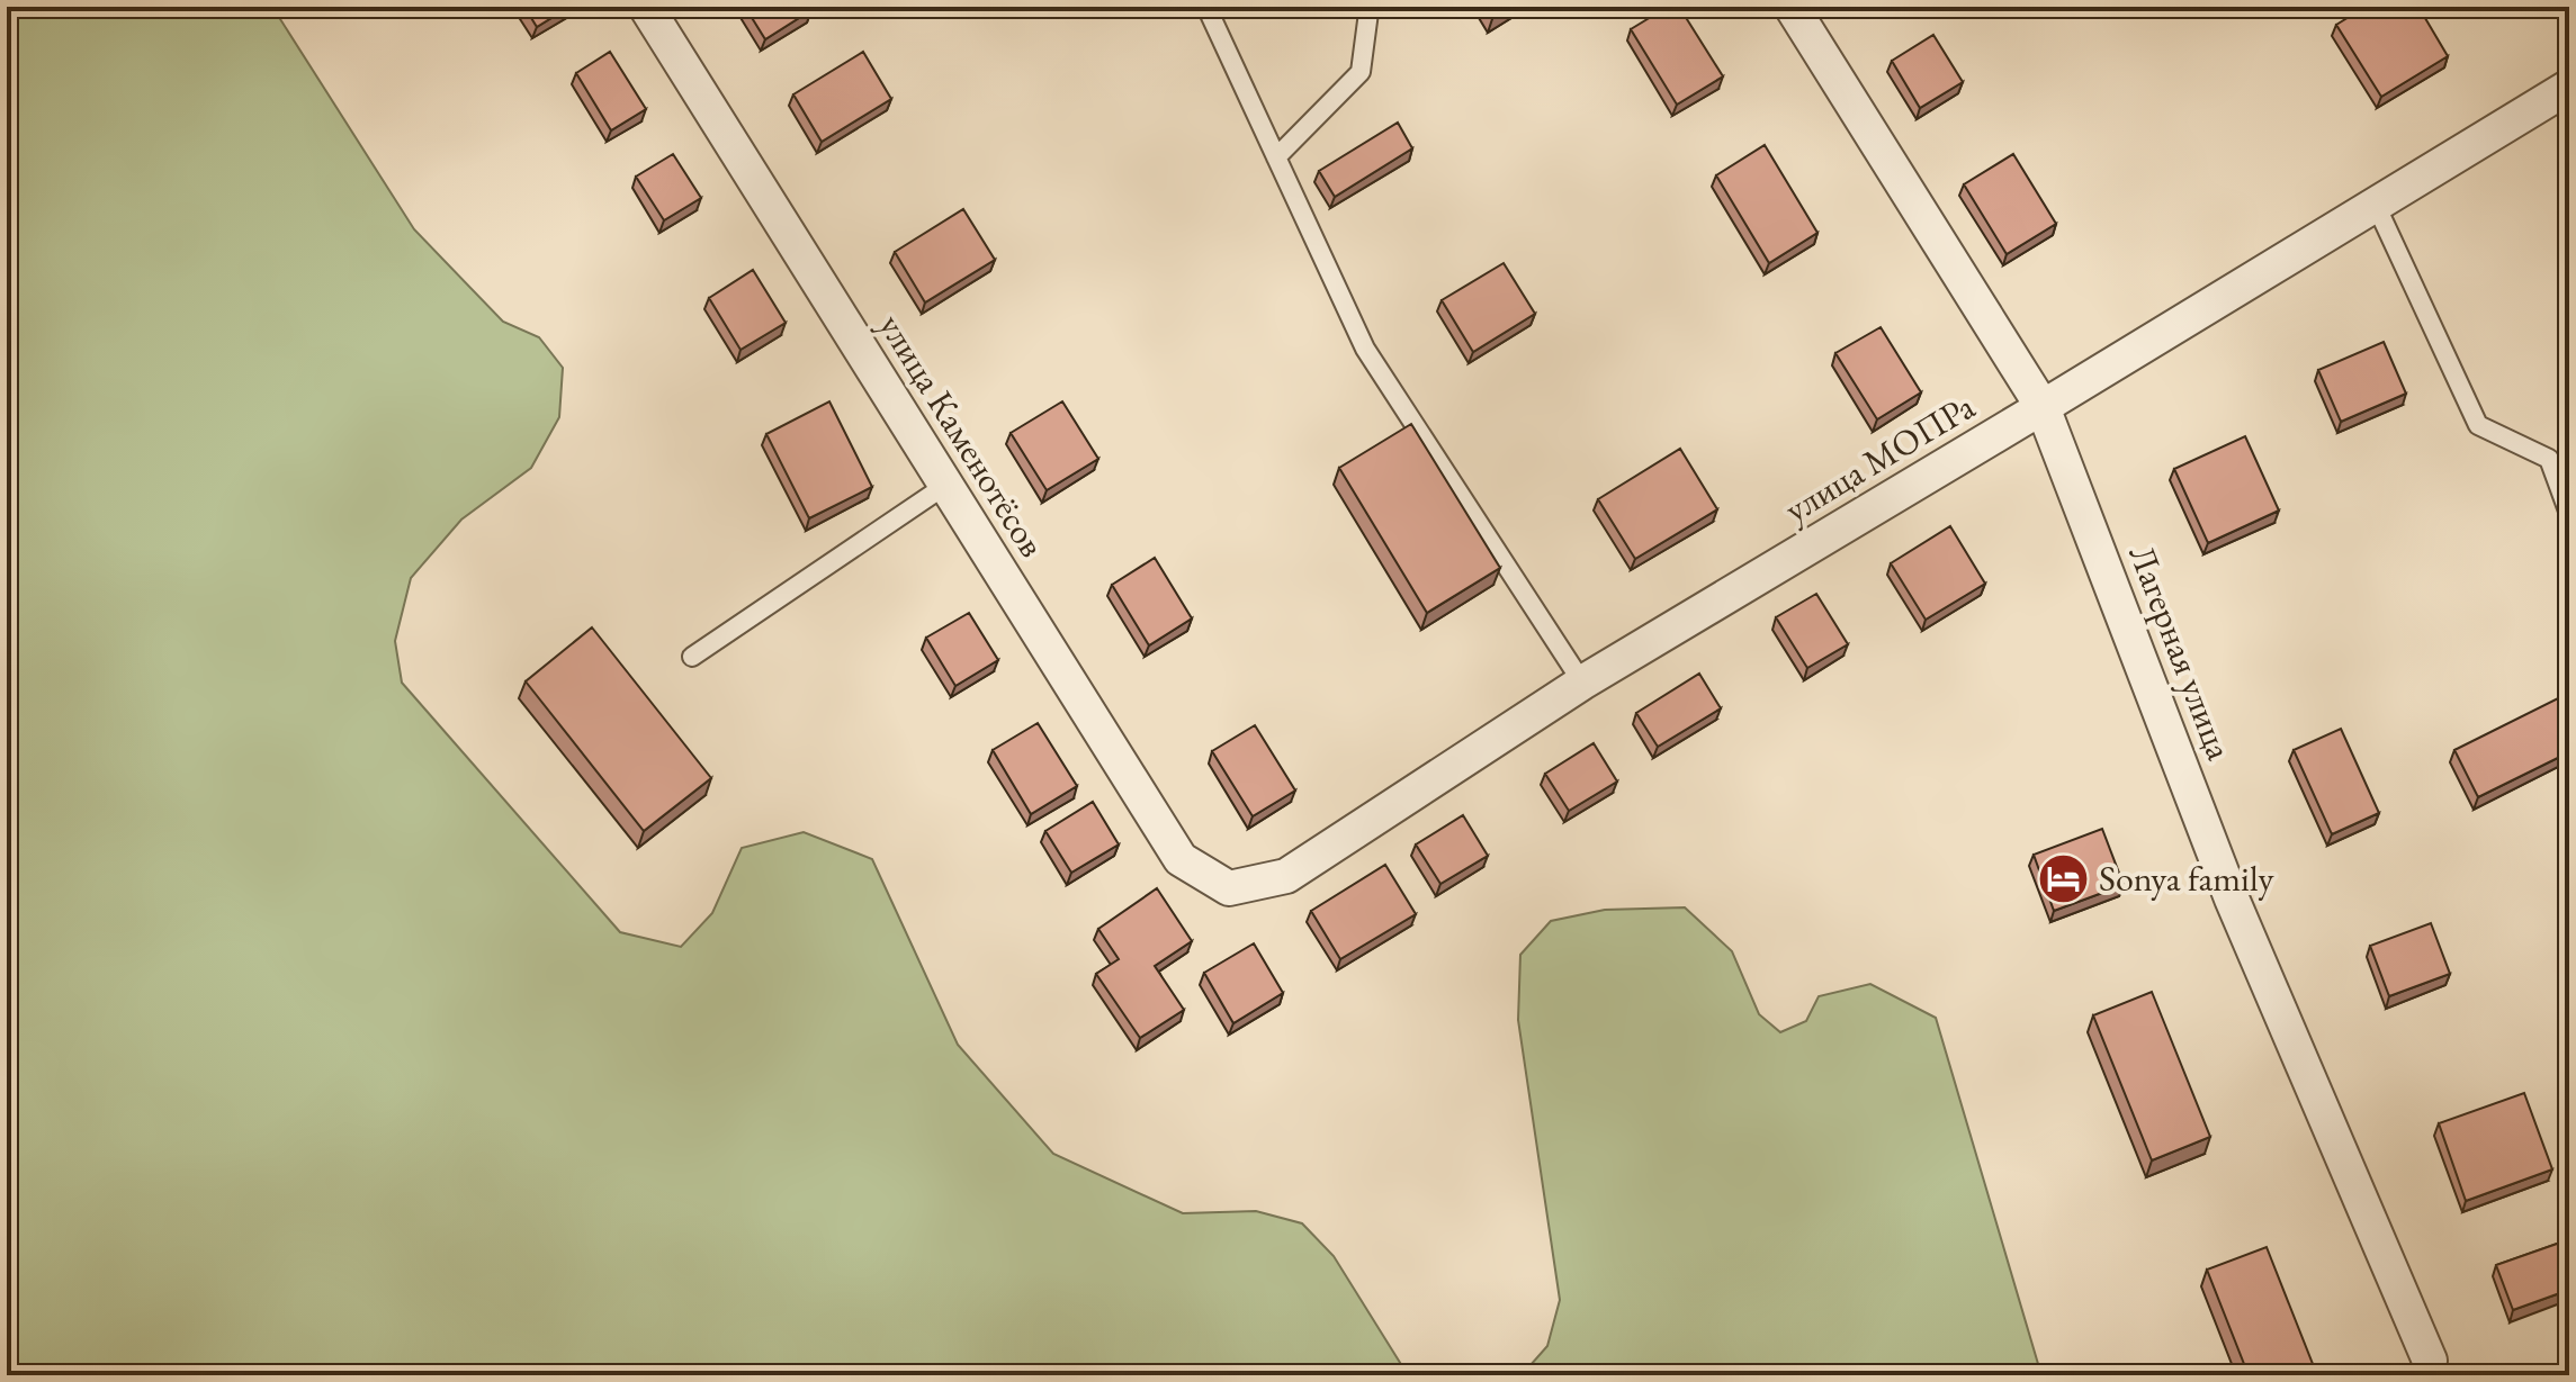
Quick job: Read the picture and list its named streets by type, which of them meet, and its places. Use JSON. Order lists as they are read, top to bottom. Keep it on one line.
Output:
{"streets":{"street":["улица Каменотёсов","улица МОПРа","Лагерная улица"]},"crossings":[["улица Каменотёсов","улица МОПРа"],["улица МОПРа","Лагерная улица"]],"places":{"hotel":["Sonya family"]}}
